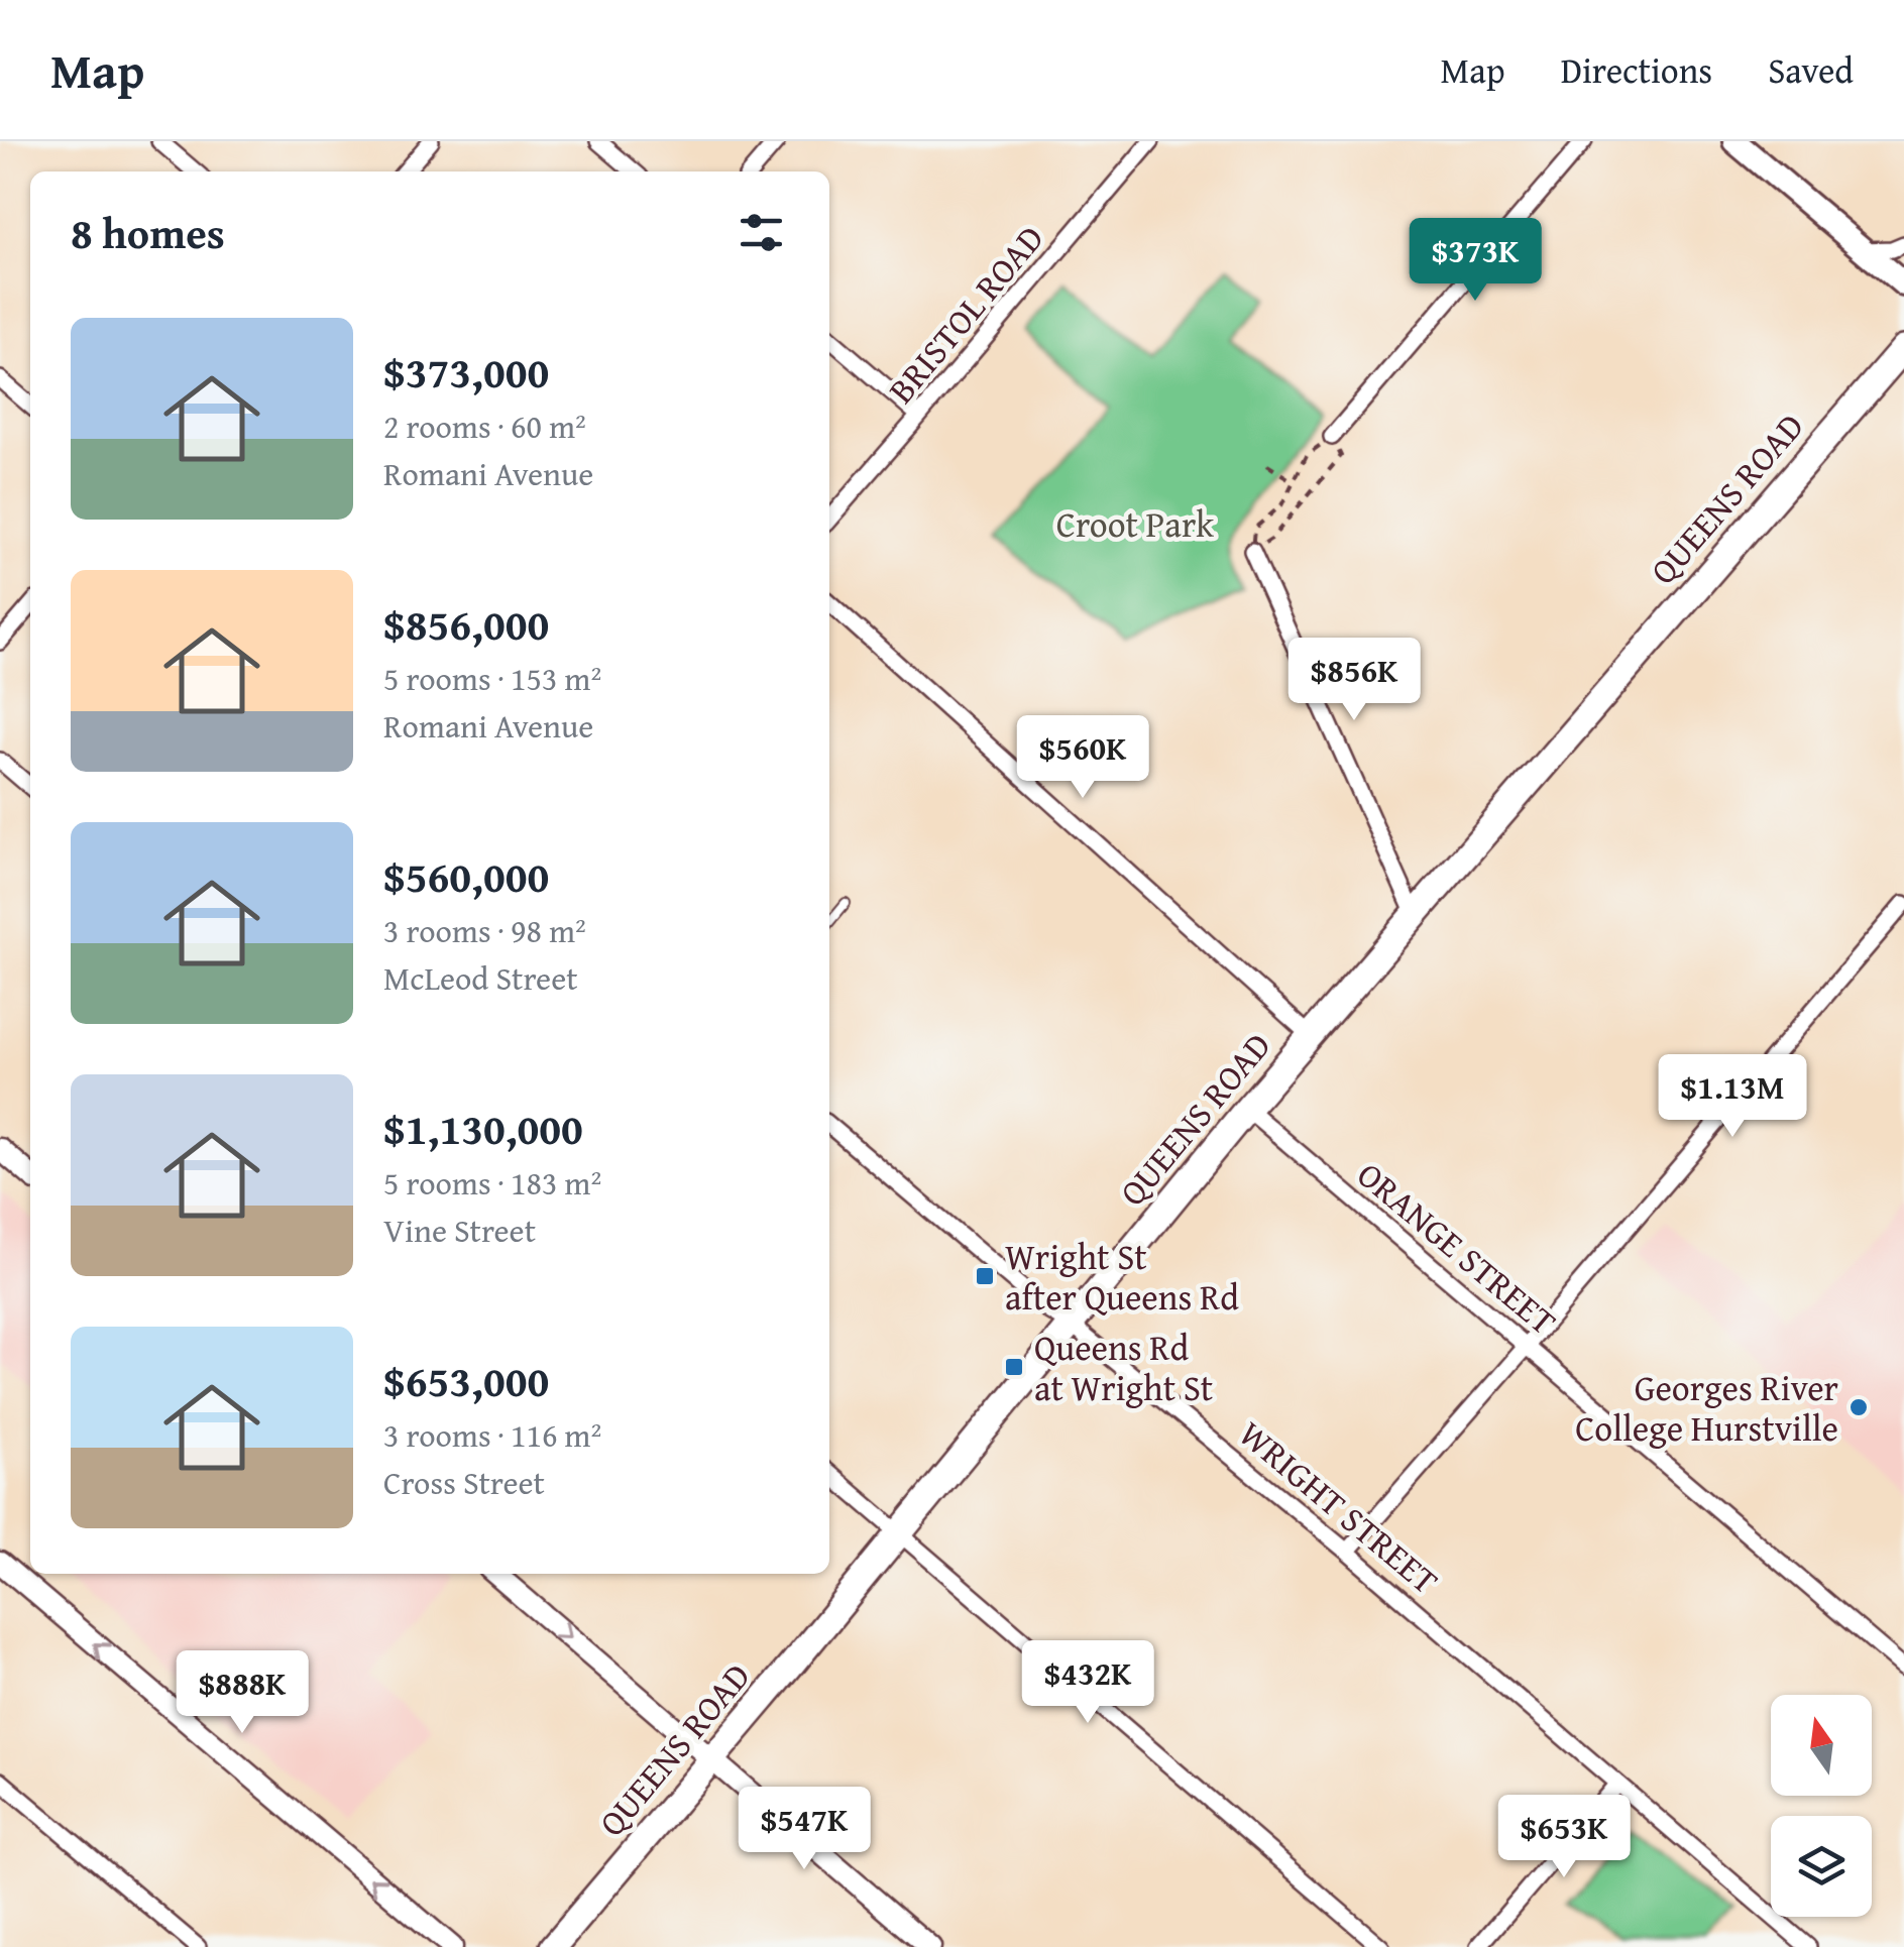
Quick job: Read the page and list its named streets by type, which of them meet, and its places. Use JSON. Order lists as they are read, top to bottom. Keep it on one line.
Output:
{"streets":{"main road":["QUEENS ROAD"],"street":["BRISTOL ROAD","ORANGE STREET","WRIGHT STREET"]},"crossings":[["QUEENS ROAD","ORANGE STREET"],["QUEENS ROAD","WRIGHT STREET"]],"parks":["Croot Park"],"places":{"transit":["Wright St after Queens Rd","Queens Rd at Wright St"],"other":["Georges River College Hurstville"]},"north":"top","page":{"header":"Map","nav":["Map","Directions","Saved"],"heading":"8 homes","price":["$373K","$856K","$560K","$1.13M","$432K","$888K","$547K","$653K"],"list":[{"name":"$373,000","note":"2 rooms · 60 m² · Romani Avenue"},{"name":"$856,000","note":"5 rooms · 153 m² · Romani Avenue"},{"name":"$560,000","note":"3 rooms · 98 m² · McLeod Street"},{"name":"$1,130,000","note":"5 rooms · 183 m² · Vine Street"},{"name":"$653,000","note":"3 rooms · 116 m² · Cross Street"}]}}
